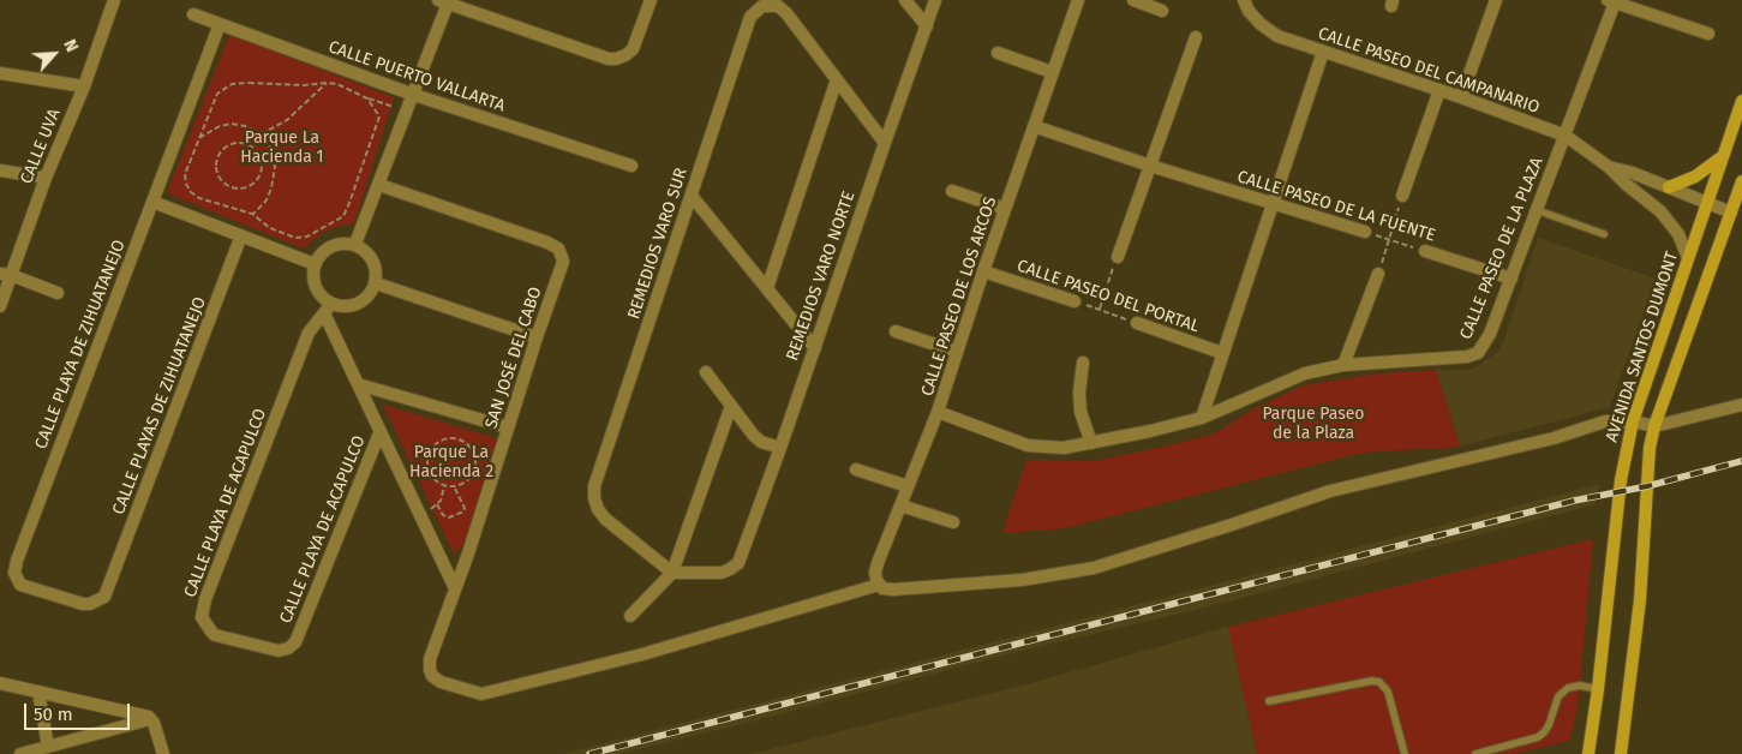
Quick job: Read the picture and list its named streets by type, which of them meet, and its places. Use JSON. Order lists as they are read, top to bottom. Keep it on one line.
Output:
{"streets":{"main road":["AVENIDA SANTOS DUMONT"],"street":["CALLE PASEO DEL CAMPANARIO","CALLE PUERTO VALLARTA","CALLE UVA","CALLE PASEO DE LA FUENTE","REMEDIOS VARO SUR","CALLE PASEO DE LA PLAZA","REMEDIOS VARO NORTE","CALLE PASEO DE LOS ARCOS","CALLE PASEO DEL PORTAL","CALLE PLAYA DE ZIHUATANEJO","SAN JOSÉ DEL CABO","CALLE PLAYAS DE ZIHUATANEJO","CALLE PLAYA DE ACAPULCO"]},"crossings":[["CALLE PASEO DEL CAMPANARIO","CALLE PASEO DE LA PLAZA"],["CALLE PUERTO VALLARTA","CALLE PLAYA DE ZIHUATANEJO"],["CALLE PASEO DE LA FUENTE","CALLE PASEO DE LA PLAZA"],["CALLE PASEO DE LA FUENTE","CALLE PASEO DE LOS ARCOS"],["REMEDIOS VARO SUR","REMEDIOS VARO NORTE"],["CALLE PASEO DE LA PLAZA","CALLE PASEO DE LOS ARCOS"],["CALLE PASEO DE LOS ARCOS","CALLE PASEO DEL PORTAL"],["CALLE PASEO DE LOS ARCOS","SAN JOSÉ DEL CABO"],["CALLE PLAYA DE ZIHUATANEJO","CALLE PLAYAS DE ZIHUATANEJO"]],"parks":["Parque La Hacienda 1","Parque Paseo de la Plaza","Parque La Hacienda 2"],"scale_bar":"50 m","north":"top right"}
